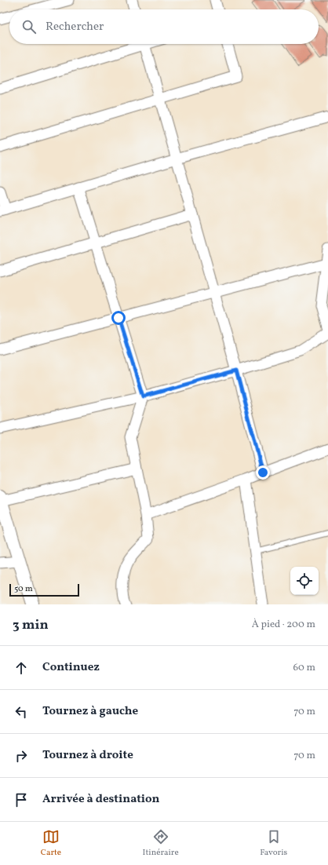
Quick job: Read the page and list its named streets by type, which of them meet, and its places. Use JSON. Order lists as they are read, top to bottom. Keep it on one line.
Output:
{"scale_bar":"50 m","page":{"search":"Rechercher","scale":"50 m","heading":["3 min","À pied · 200 m"],"list":[["Continuez","60 m"],["Tournez à gauche","70 m"],["Tournez à droite","70 m"],"Arrivée à destination"],"nav":["Carte","Itinéraire","Favoris"]}}
